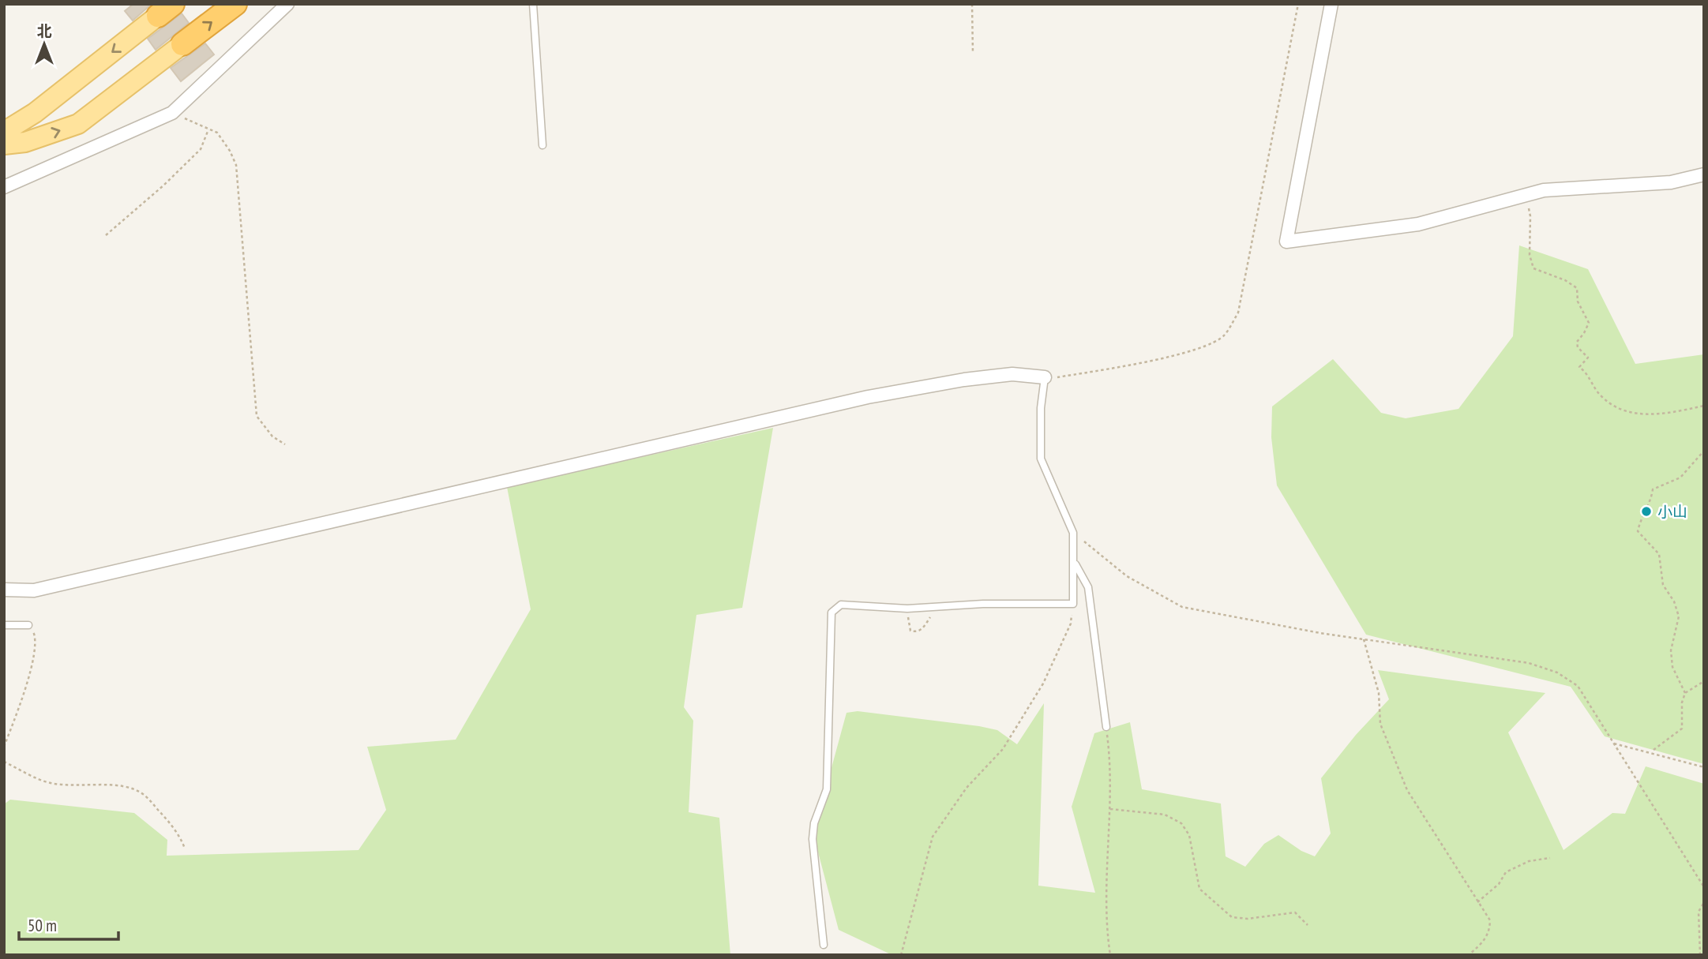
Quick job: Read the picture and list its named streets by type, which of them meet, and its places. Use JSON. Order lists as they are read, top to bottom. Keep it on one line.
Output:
{"places":["小山"],"scale_bar":"50 m","north":"top"}
